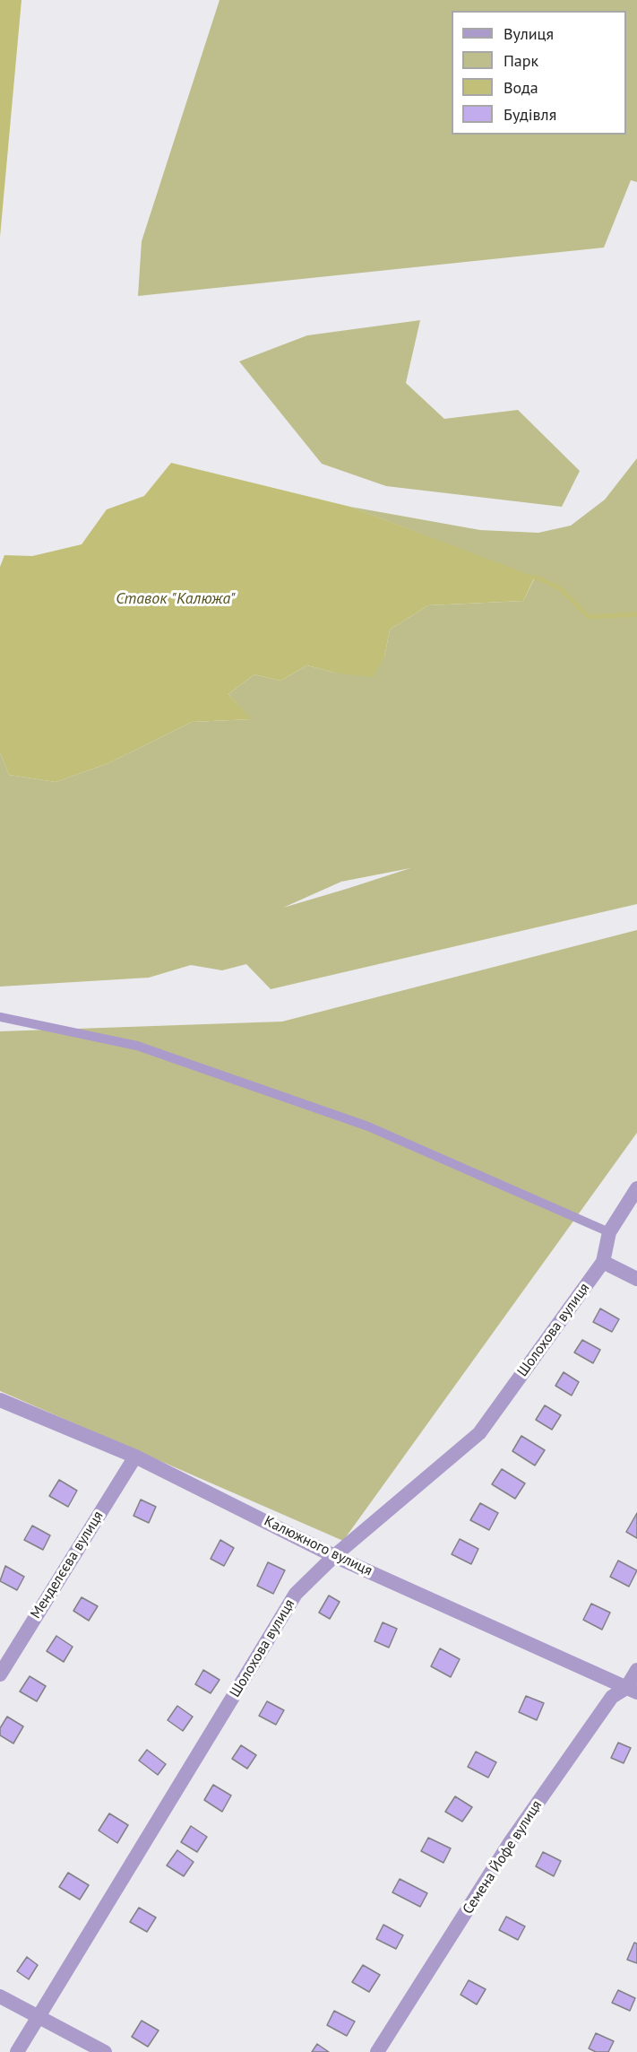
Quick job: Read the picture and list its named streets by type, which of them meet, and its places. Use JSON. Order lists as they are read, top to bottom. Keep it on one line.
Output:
{"streets":{"street":["Шолохова вулиця","Калюжного вулиця","Менделєєва вулиця","Семена Йофе вулиця"]},"crossings":[["Шолохова вулиця","Калюжного вулиця"],["Калюжного вулиця","Менделєєва вулиця"],["Калюжного вулиця","Семена Йофе вулиця"]],"water":["Ставок \"Калюжа\""],"legend":["Вулиця","Парк","Вода","Будівля"]}
